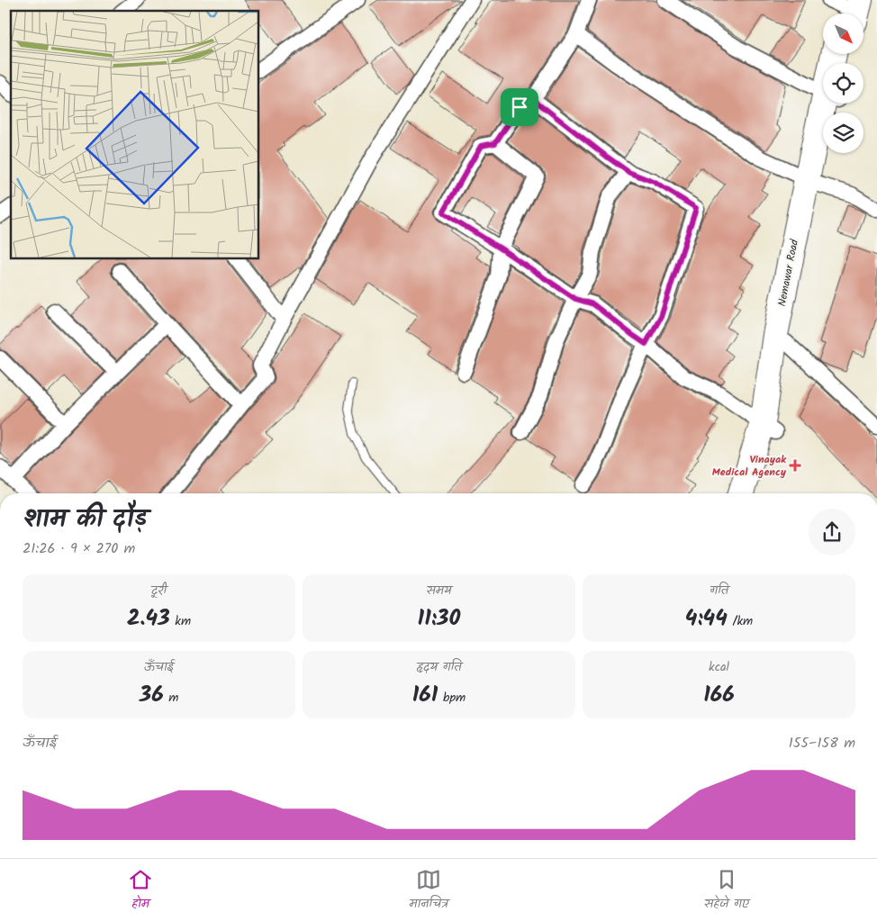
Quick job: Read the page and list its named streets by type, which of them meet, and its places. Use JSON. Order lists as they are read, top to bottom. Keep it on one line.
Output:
{"streets":{"highway":["Nemawar Road"]},"places":{"health":["Vinayak Medical Agency"]},"north":"bottom right","page":{"heading":["शाम की दौड़","21:26 · 9 × 270 m"],"stats":[["दूरी","2.43 km"],["समय","11:30"],["गति","4:44 /km"],["ऊँचाई","36 m"],["हृदय गति","161 bpm"],["kcal","166"]],"chart":["ऊँचाई","155–158 m"],"tabs":["होम","मानचित्र","सहेजे गए"]}}
